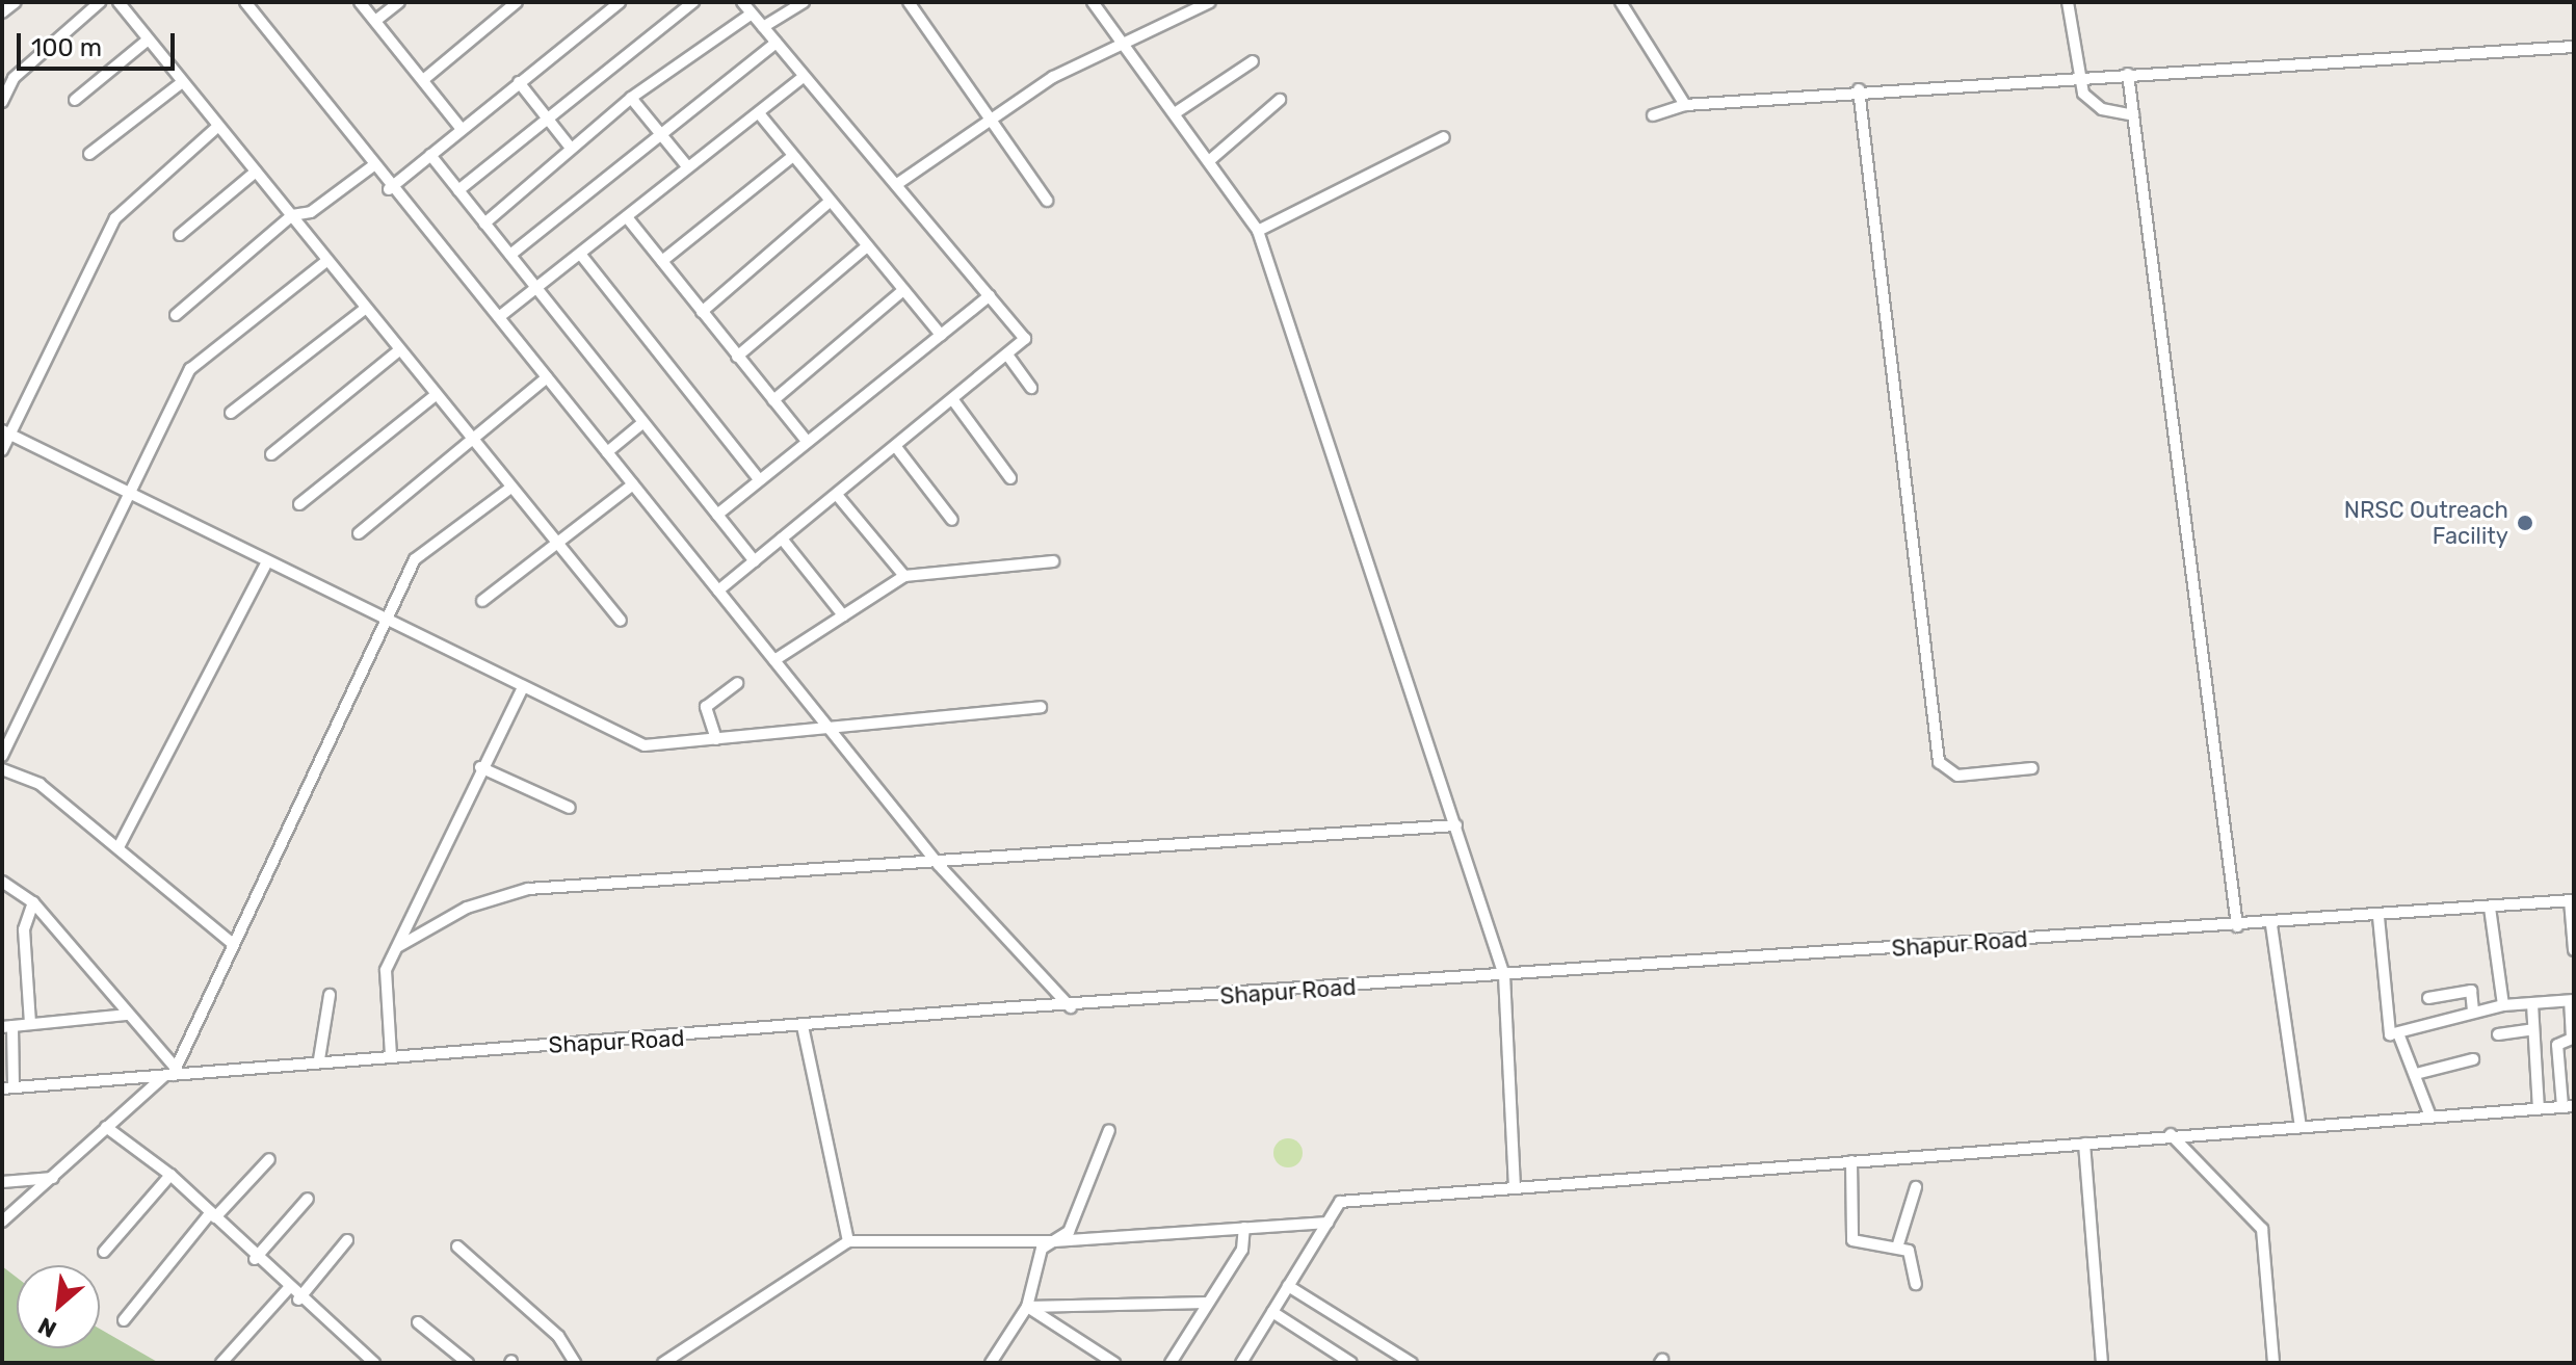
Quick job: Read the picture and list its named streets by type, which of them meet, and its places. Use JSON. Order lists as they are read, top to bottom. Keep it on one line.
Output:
{"streets":{"street":["Shapur Road"]},"places":["NRSC Outreach Facility"],"scale_bar":"100 m","north":"bottom left"}
